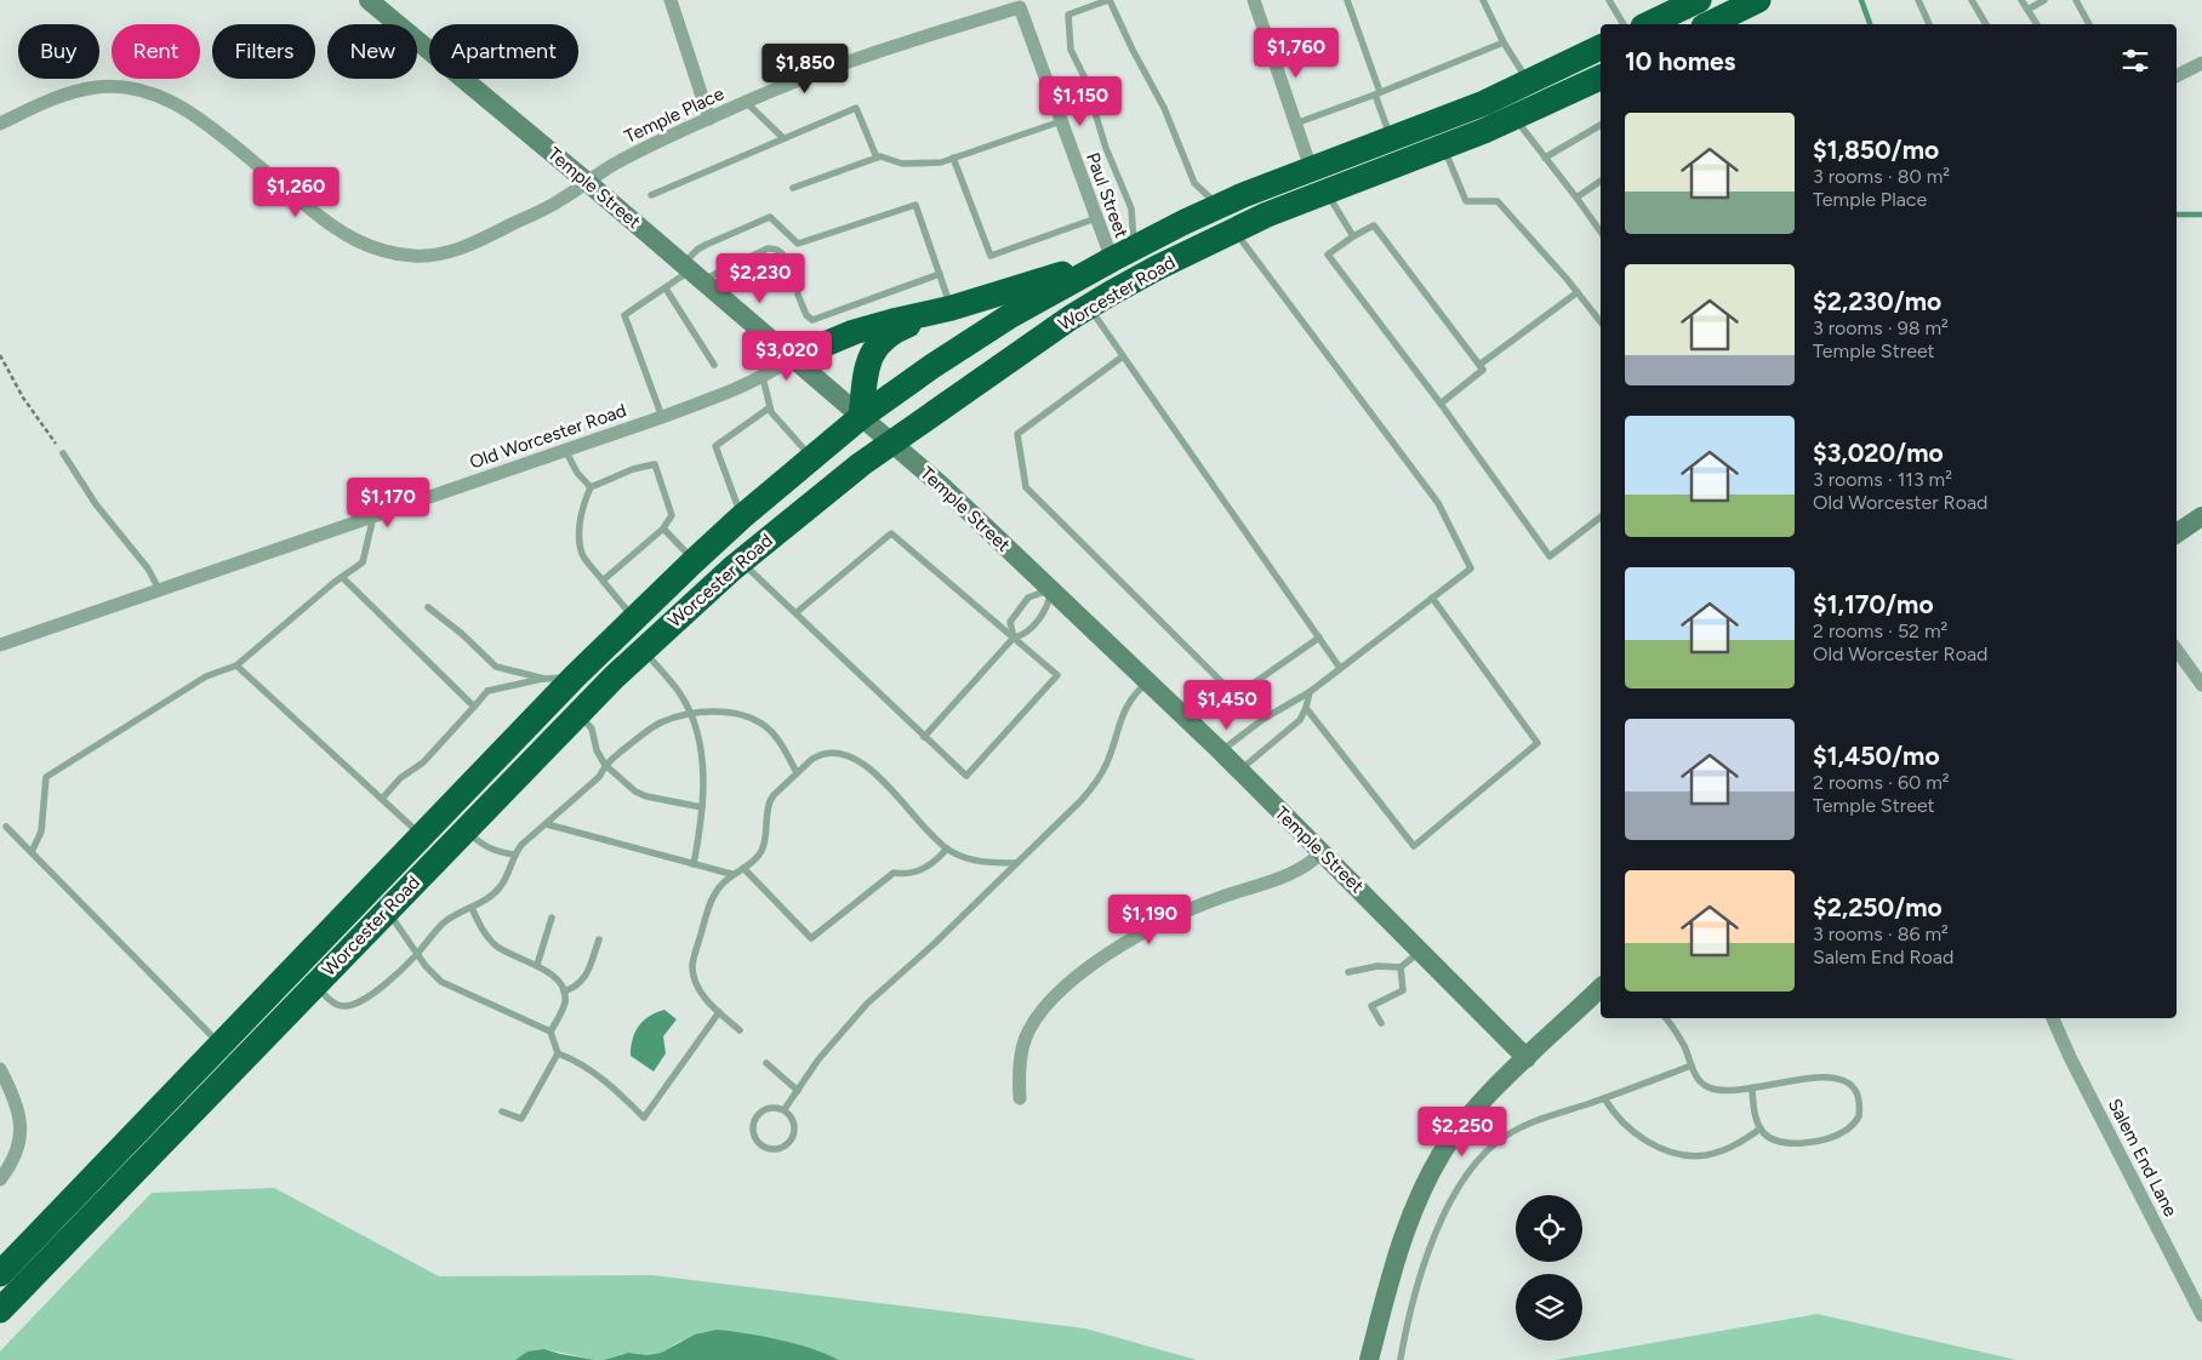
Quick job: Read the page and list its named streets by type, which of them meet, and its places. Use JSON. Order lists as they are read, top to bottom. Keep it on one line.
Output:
{"streets":{"highway":["Worcester Road"],"street":["Temple Place","Temple Street","Paul Street","Old Worcester Road","Salem End Lane"]},"crossings":[["Temple Place","Temple Street"],["Temple Place","Paul Street"],["Temple Street","Worcester Road"],["Temple Street","Old Worcester Road"],["Paul Street","Worcester Road"]],"page":{"chip":["Buy","Rent","Filters","New","Apartment"],"heading":"10 homes","price":["$1,760","$1,850","$1,150","$1,260","$2,230","$3,020","$1,170","$1,450","$1,190","$2,250"],"list":[{"name":"$1,850/mo","note":"3 rooms · 80 m² · Temple Place"},{"name":"$2,230/mo","note":"3 rooms · 98 m² · Temple Street"},{"name":"$3,020/mo","note":"3 rooms · 113 m² · Old Worcester Road"},{"name":"$1,170/mo","note":"2 rooms · 52 m² · Old Worcester Road"},{"name":"$1,450/mo","note":"2 rooms · 60 m² · Temple Street"},{"name":"$2,250/mo","note":"3 rooms · 86 m² · Salem End Road"}]}}
